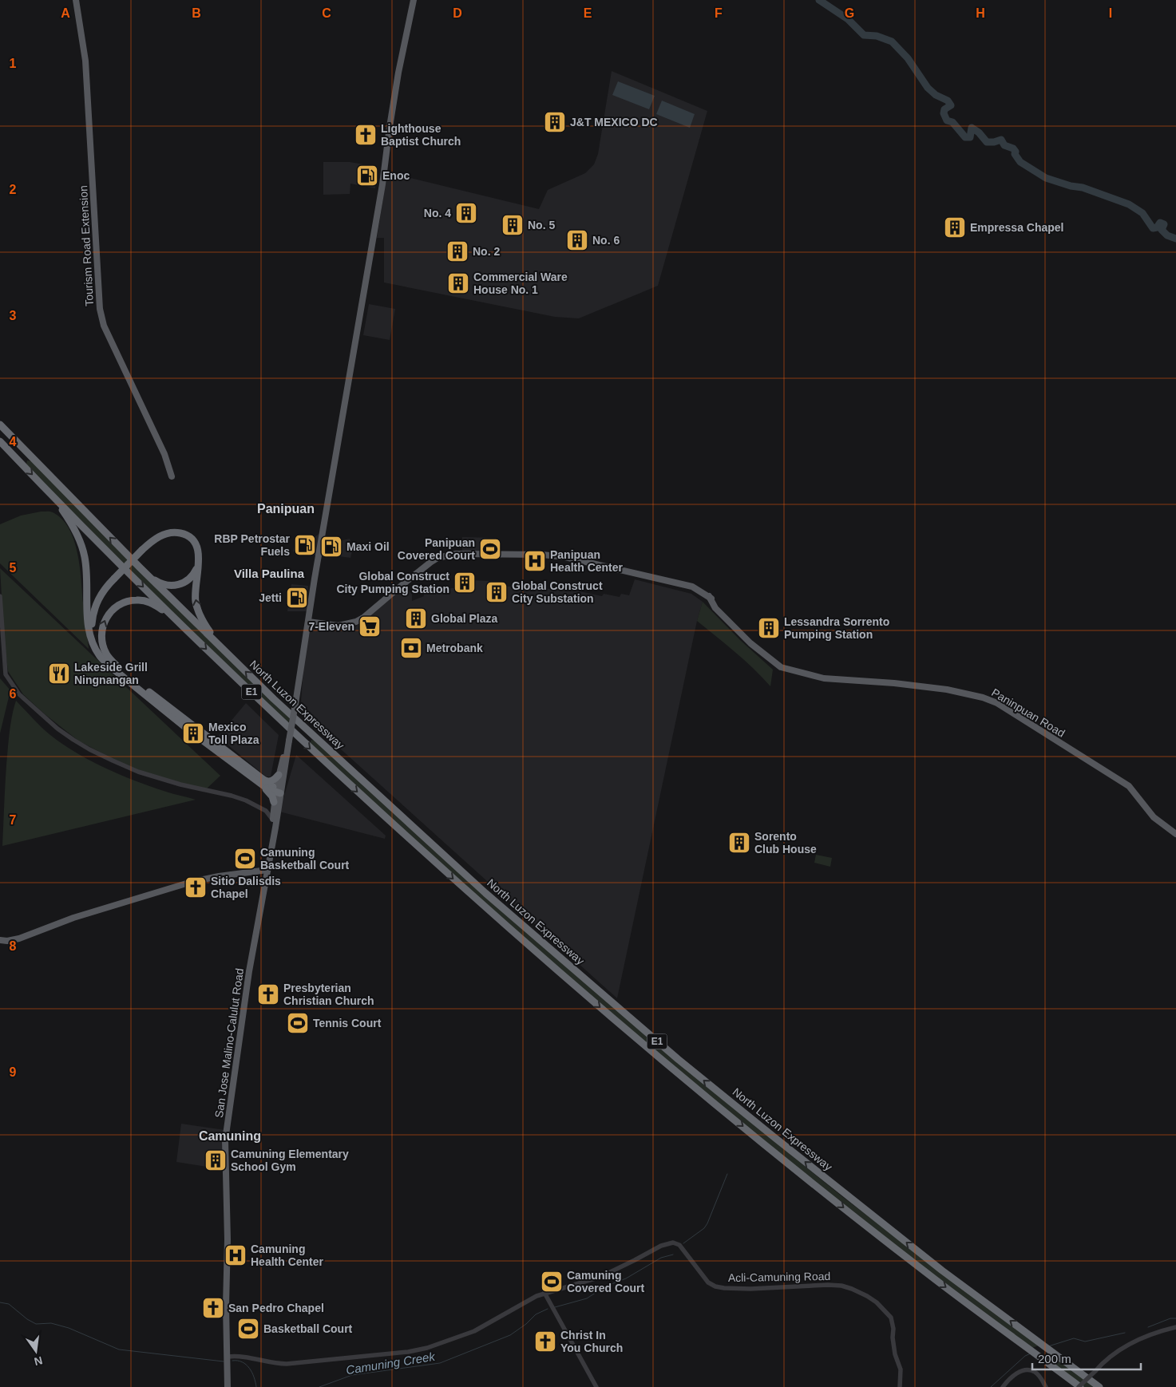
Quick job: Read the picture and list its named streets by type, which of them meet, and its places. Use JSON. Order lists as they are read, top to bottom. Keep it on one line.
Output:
{"streets":{"highway":["E1","North Luzon Expressway"],"main road":["Tourism Road Extension","Paninpuan Road","San Jose Malino-Calulut Road"],"street":["Acli-Camuning Road"]},"districts":["Panipuan","Villa Paulina","Camuning"],"water":["Camuning Creek"],"places":{"building":["J&T MEXICO DC","No. 4","No. 5","Empressa Chapel","No. 6","No. 2","Commercial Ware House No. 1","Global Construct City Pumping Station","Global Construct City Substation","Global Plaza","Lessandra Sorrento Pumping Station","Mexico Toll Plaza","Sorento Club House","Camuning Elementary School Gym"],"church":["Lighthouse Baptist Church","Sitio Dalisdis Chapel","Presbyterian Christian Church","San Pedro Chapel","Christ In You Church"],"fuel station":["Enoc","RBP Petrostar Fuels","Maxi Oil","Jetti"],"sports":["Panipuan Covered Court","Camuning Basketball Court","Tennis Court","Camuning Covered Court","Basketball Court"],"hospital":["Panipuan Health Center","Camuning Health Center"],"supermarket":["7-Eleven"],"bank":["Metrobank"],"restaurant":["Lakeside Grill Ningnangan"]},"scale_bar":"200 m","north":"bottom","grid":{"columns":["A","B","C","D","E","F","G","H","I"],"rows":["1","2","3","4","5","6","7","8","9"]}}
